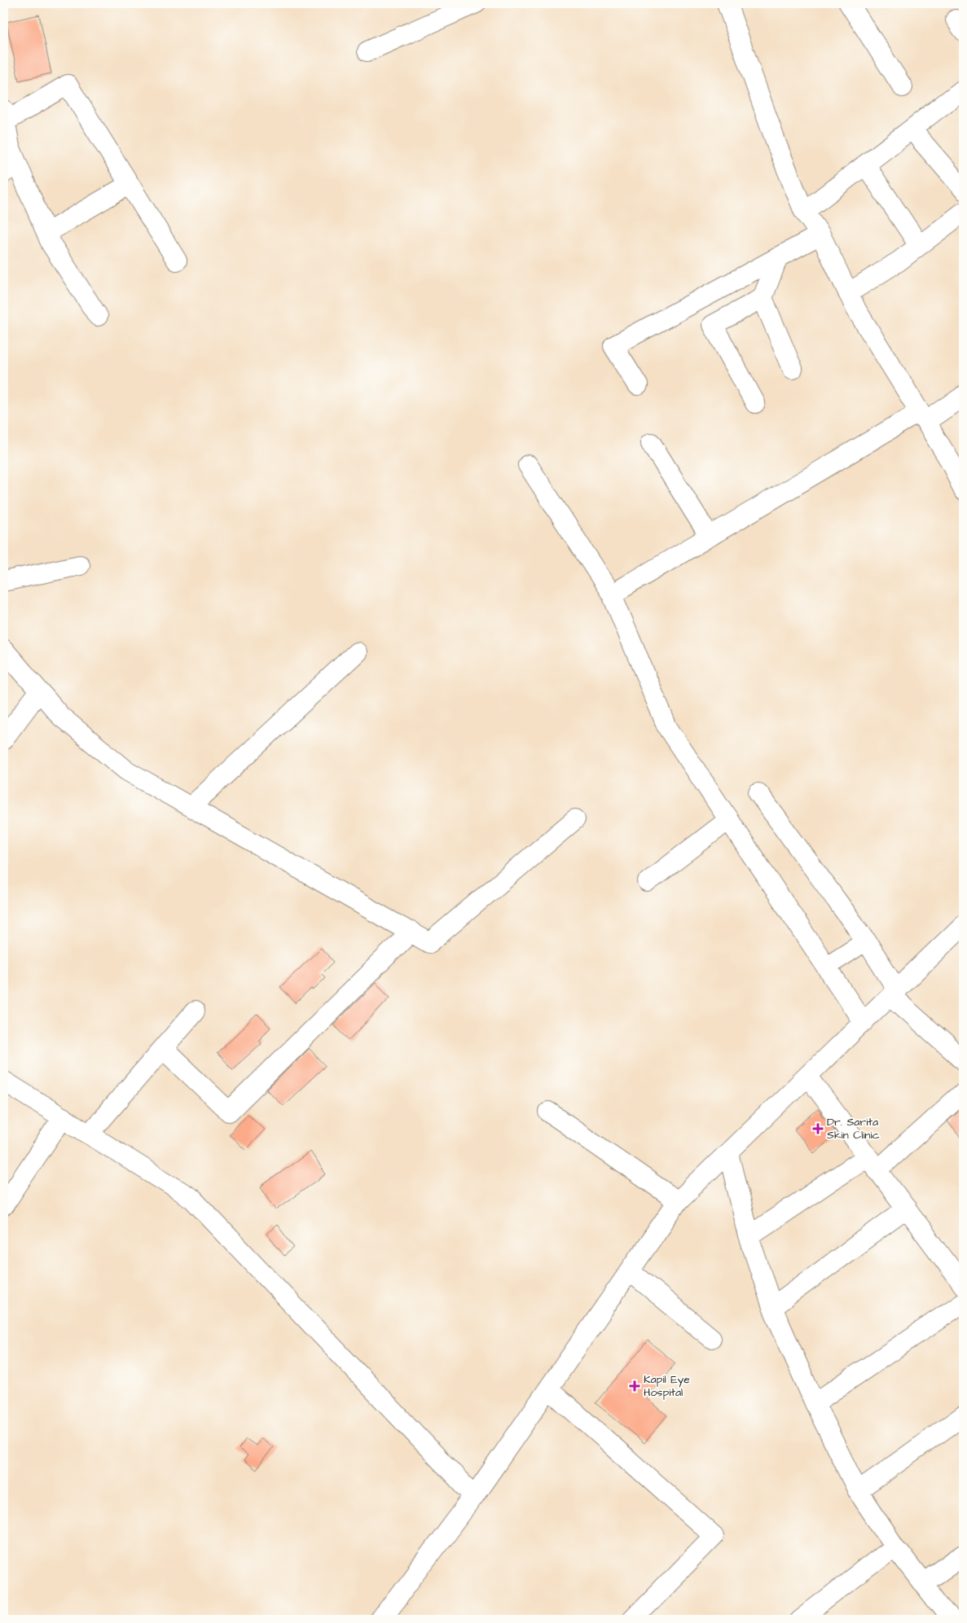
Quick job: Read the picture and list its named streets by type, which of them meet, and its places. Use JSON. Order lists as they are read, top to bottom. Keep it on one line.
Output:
{"places":{"health":["Dr. Sarita Skin Clinic","Kapil Eye Hospital"]}}
